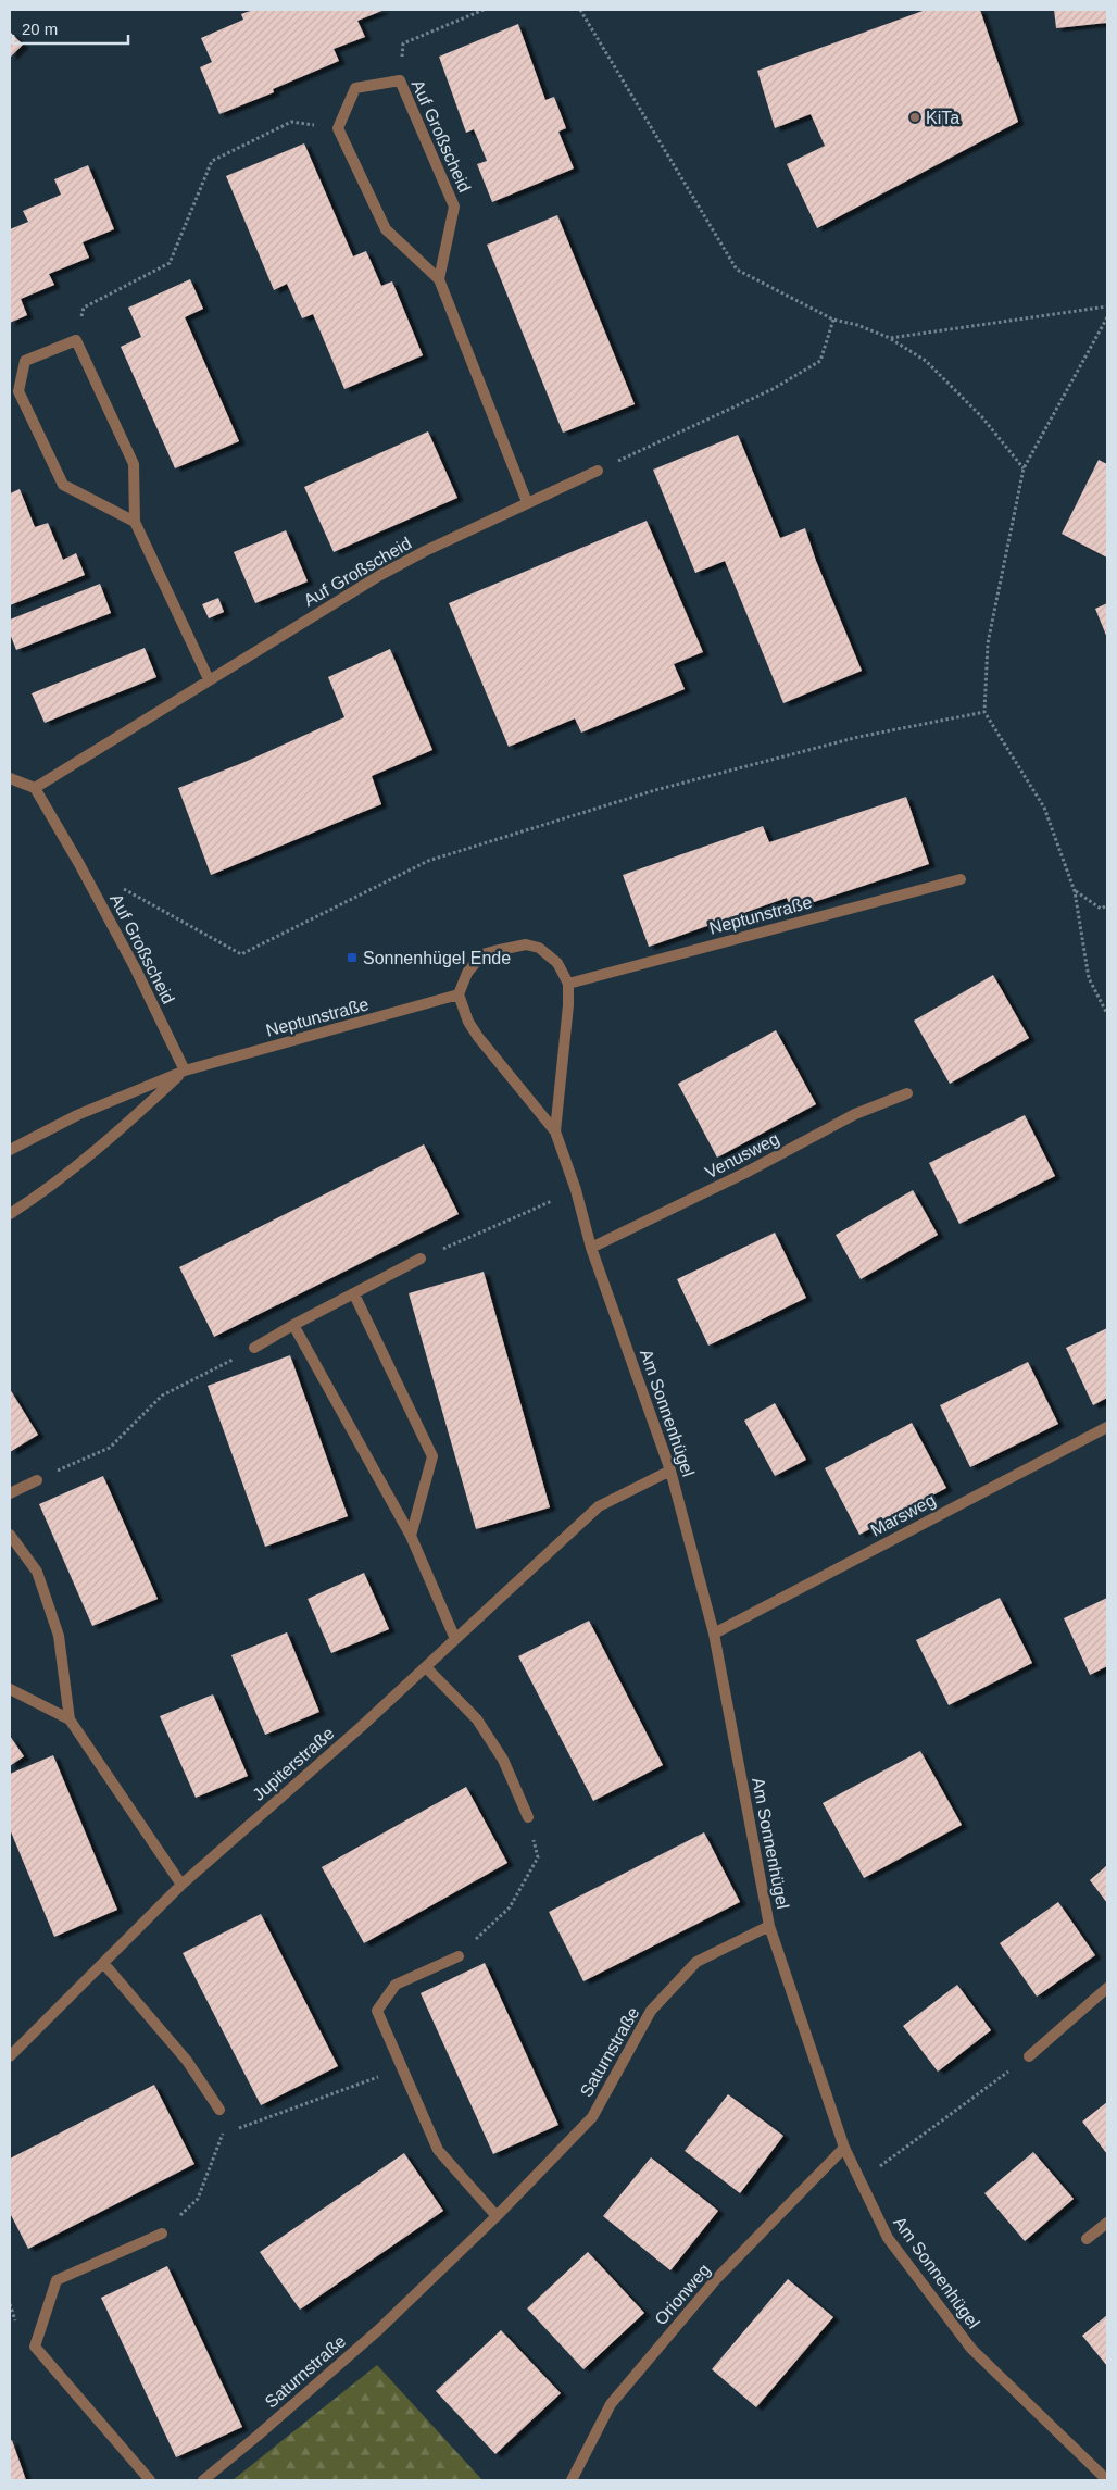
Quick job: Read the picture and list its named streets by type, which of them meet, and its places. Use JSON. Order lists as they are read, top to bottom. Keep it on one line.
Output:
{"streets":{"street":["Auf Großscheid","Neptunstraße","Venusweg","Am Sonnenhügel","Marsweg","Jupiterstraße","Saturnstraße","Orionweg"]},"crossings":[["Auf Großscheid","Neptunstraße"],["Venusweg","Am Sonnenhügel"],["Am Sonnenhügel","Marsweg"],["Am Sonnenhügel","Jupiterstraße"],["Am Sonnenhügel","Saturnstraße"],["Am Sonnenhügel","Orionweg"]],"places":{"other":["KiTa"],"transit":["Sonnenhügel Ende"]},"scale_bar":"20 m"}
